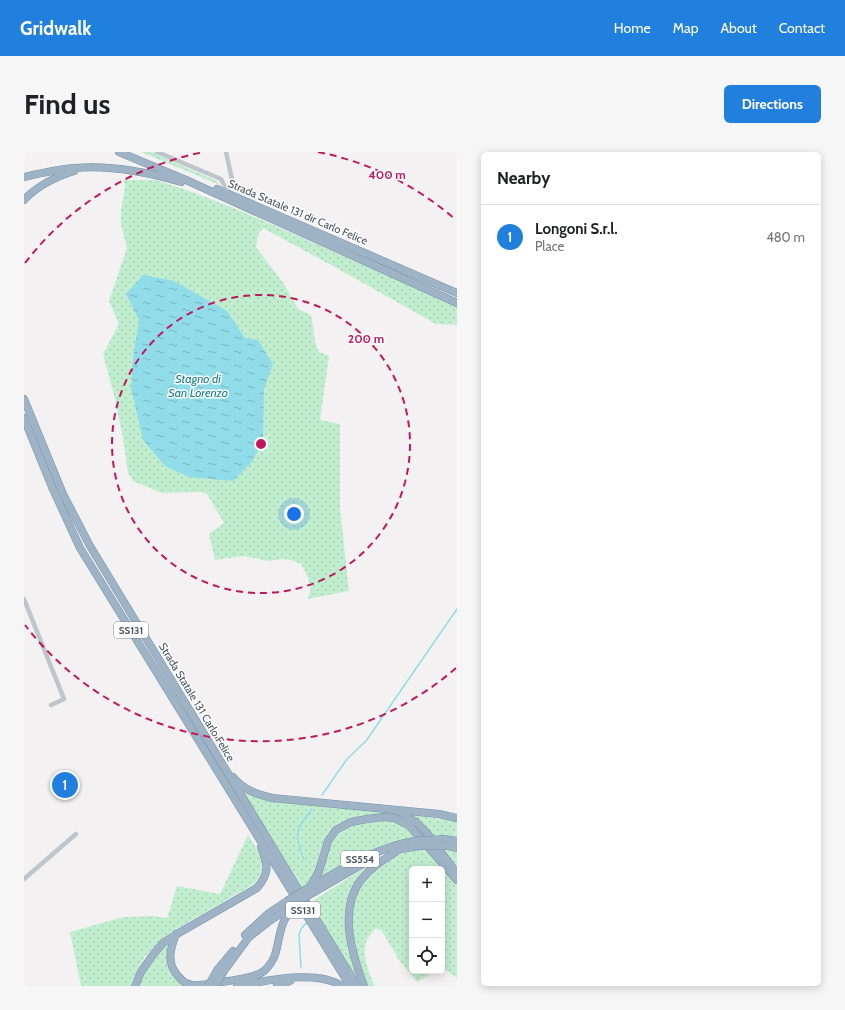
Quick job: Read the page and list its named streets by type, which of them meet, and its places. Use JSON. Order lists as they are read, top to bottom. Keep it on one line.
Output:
{"streets":{"highway":["Strada Statale 131 dir Carlo Felice","SS131","Strada Statale 131 Carlo Felice","SS554"]},"water":["Stagno di San Lorenzo"],"page":{"header":"Gridwalk","nav":["Home","Map","About","Contact"],"buttons":"Directions","title":"Find us","heading":"Nearby","list":[{"mark":"1","name":"Longoni S.r.l.","note":"Place","value":"480 m"}],"pins":"1","map_buttons":["+","−"]},"rings":["400 m","200 m"]}
